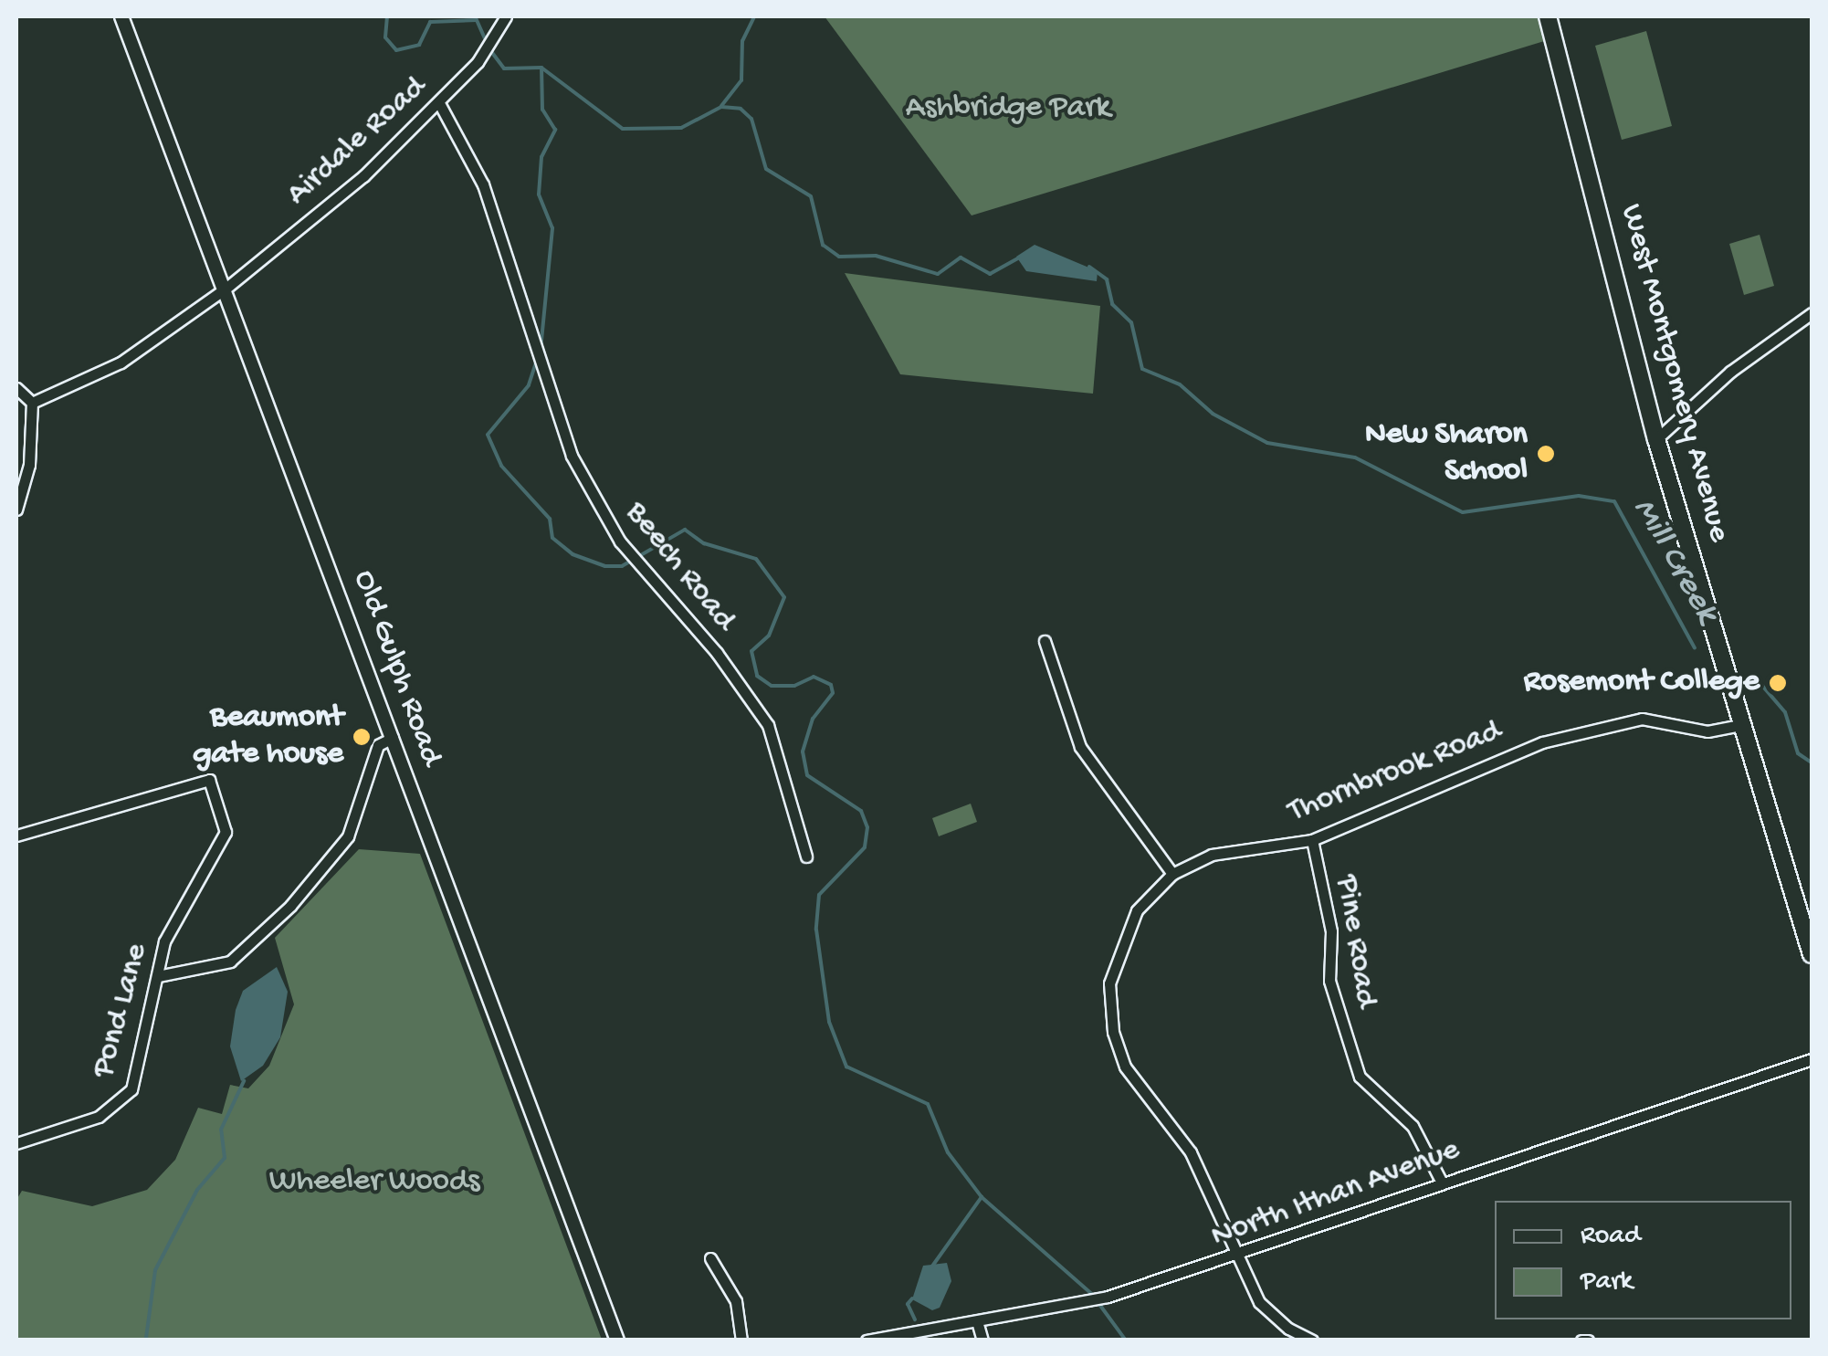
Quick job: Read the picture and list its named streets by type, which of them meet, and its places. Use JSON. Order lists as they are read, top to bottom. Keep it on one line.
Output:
{"streets":{"main road":["West Montgomery Avenue"],"street":["Airdale Road","Beech Road","Old Gulph Road","Thornbrook Road","Pine Road","Pond Lane","North Ithan Avenue"]},"crossings":[["Airdale Road","Beech Road"],["Airdale Road","Old Gulph Road"],["West Montgomery Avenue","Thornbrook Road"],["Thornbrook Road","Pine Road"],["Thornbrook Road","North Ithan Avenue"],["Pine Road","North Ithan Avenue"]],"water":["Mill Creek"],"parks":["Ashbridge Park","Wheeler Woods"],"places":["New Sharon School","Rosemont College","Beaumont gate house"],"legend":["Road","Park"]}
